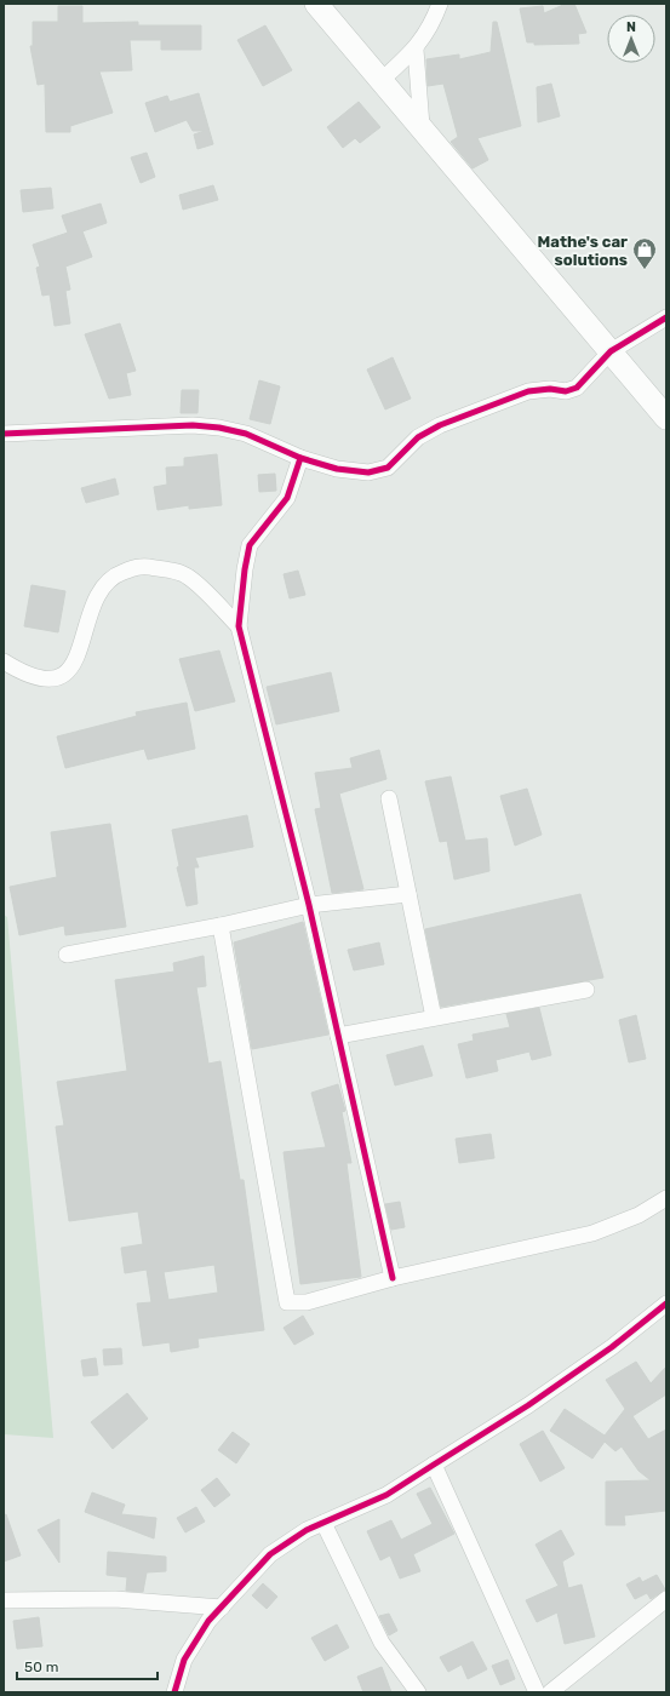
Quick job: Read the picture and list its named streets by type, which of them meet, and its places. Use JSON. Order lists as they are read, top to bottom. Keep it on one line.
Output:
{"places":{"shop":["Mathe's car solutions"]},"scale_bar":"50 m","north":"top"}
